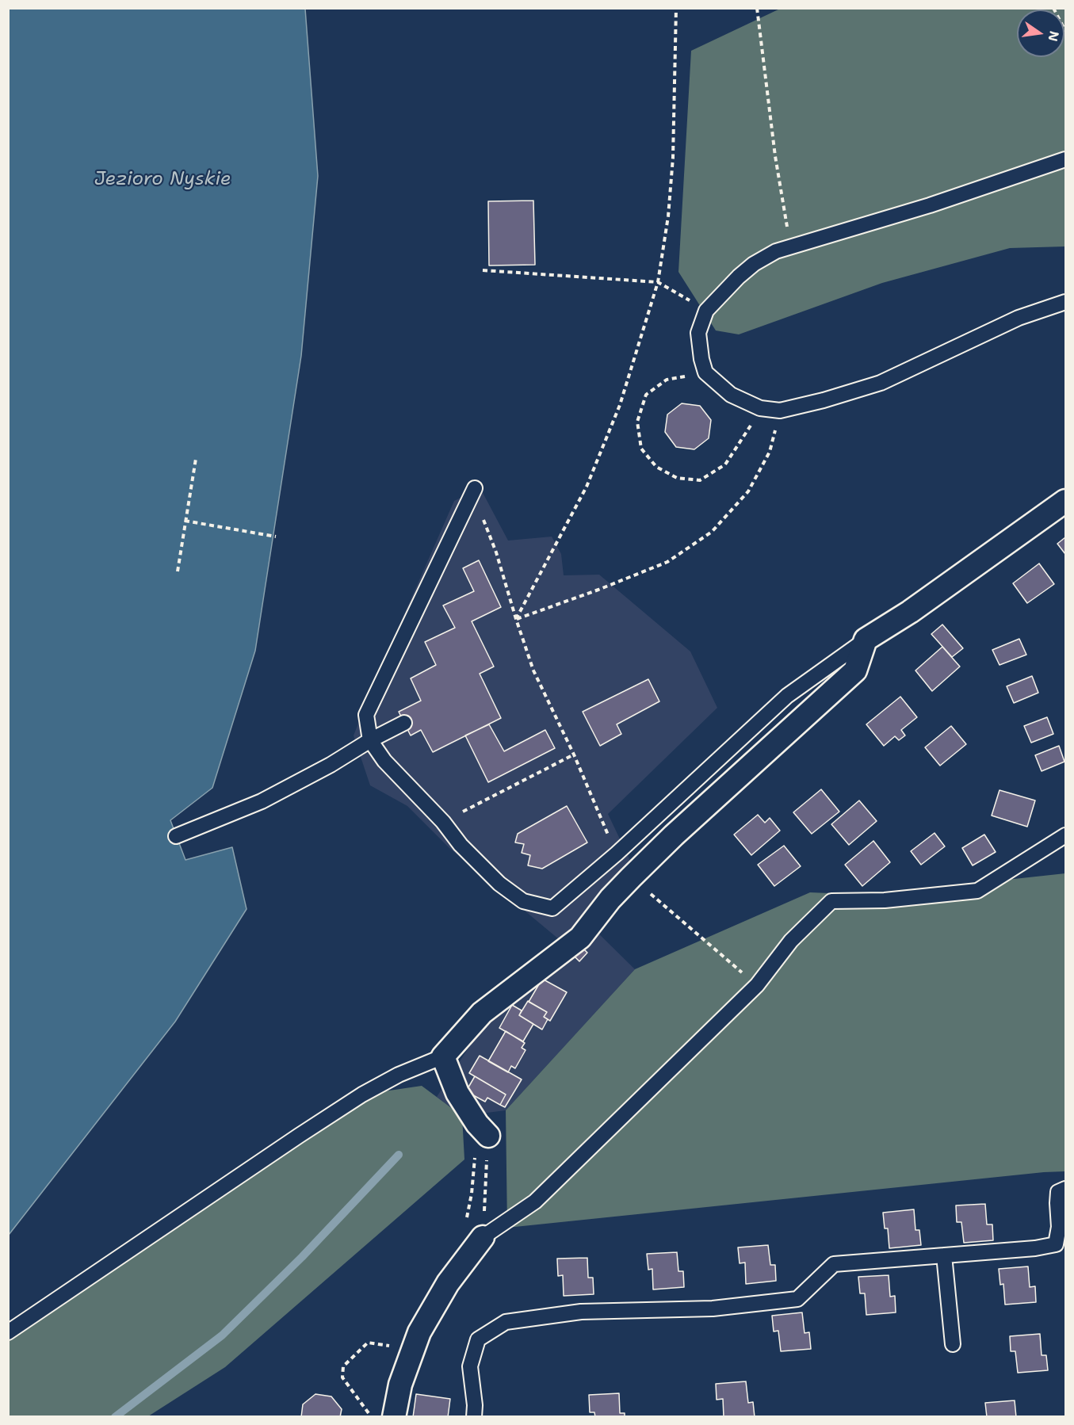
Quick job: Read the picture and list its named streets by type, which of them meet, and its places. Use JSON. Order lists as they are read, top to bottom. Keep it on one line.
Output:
{"water":["Jezioro Nyskie"],"north":"right"}
